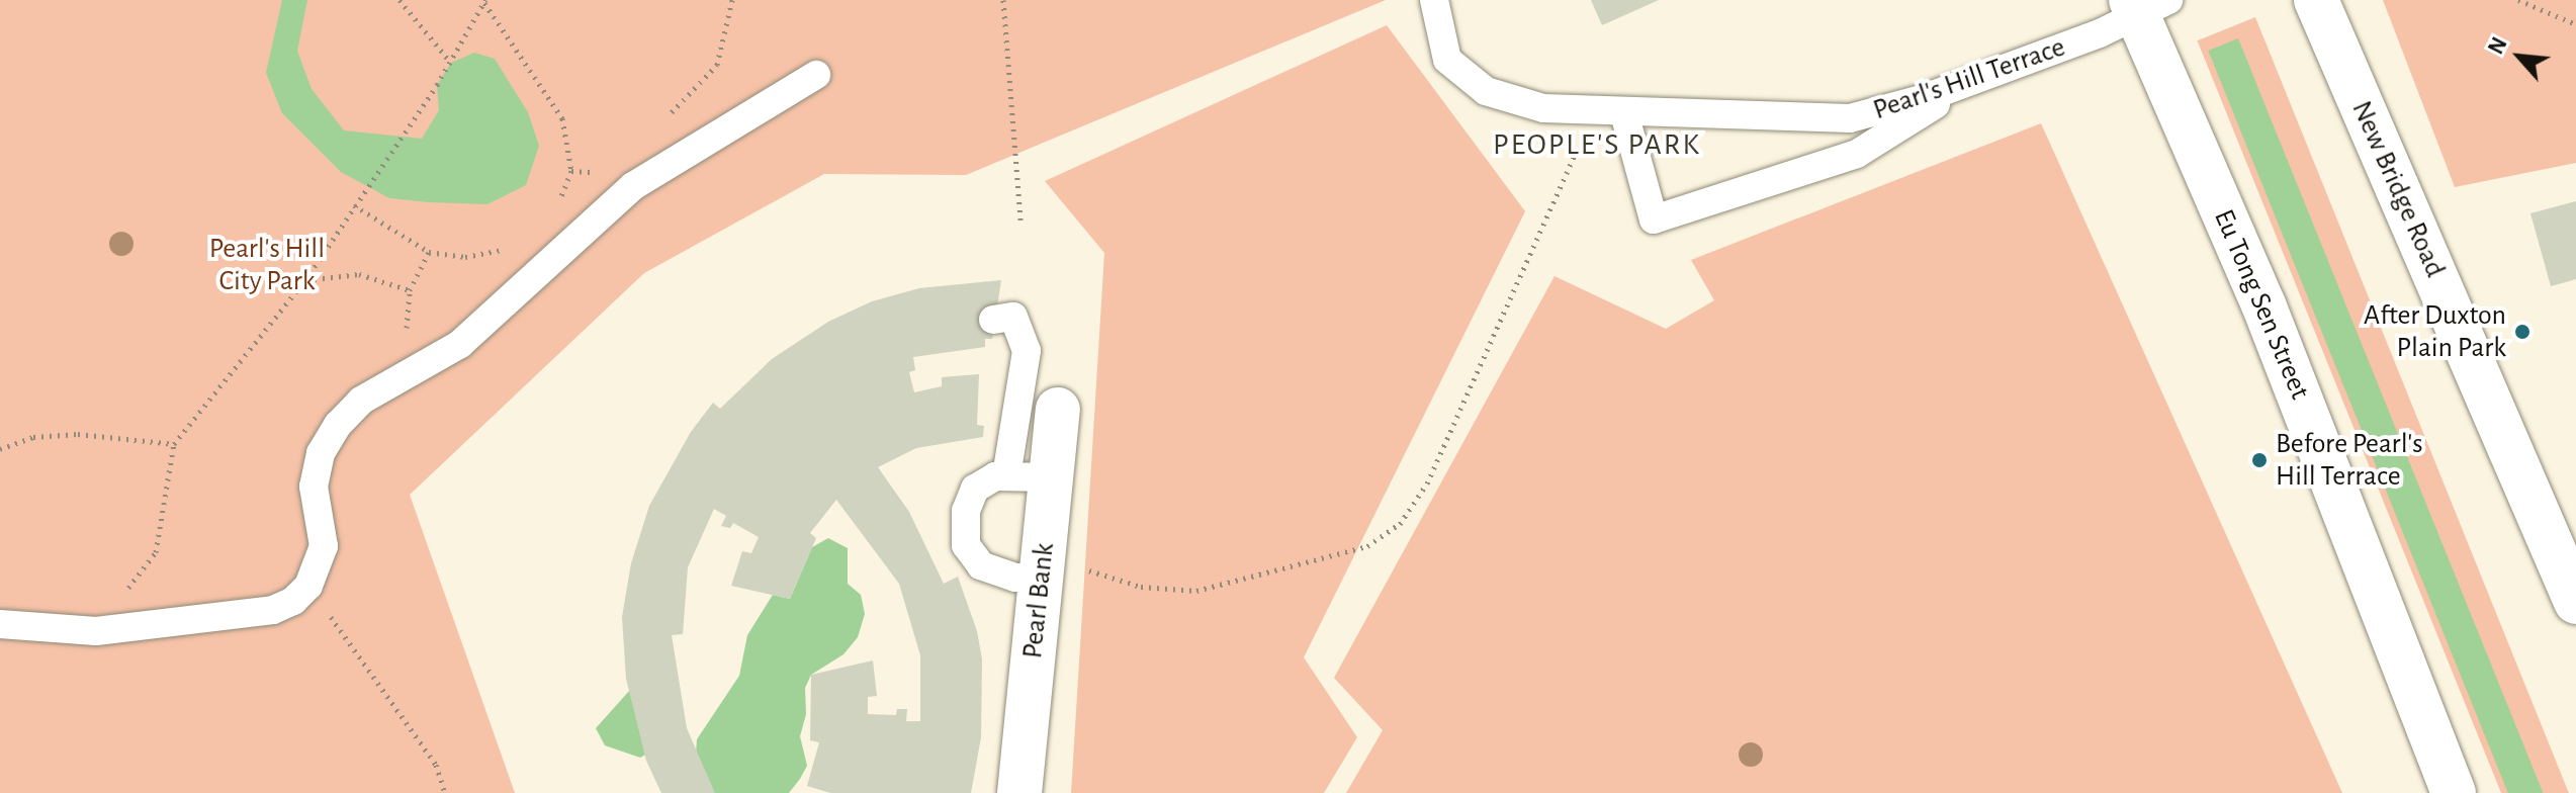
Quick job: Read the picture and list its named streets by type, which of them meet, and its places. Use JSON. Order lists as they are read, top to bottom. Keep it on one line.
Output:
{"streets":{"main road":["New Bridge Road","Eu Tong Sen Street","Pearl Bank"],"lane":["Pearl's Hill Terrace"]},"crossings":[["Pearl's Hill Terrace","Eu Tong Sen Street"]],"districts":["PEOPLE'S PARK"],"parks":["Pearl's Hill City Park"],"places":["After Duxton Plain Park","Before Pearl's Hill Terrace"],"north":"top left"}
